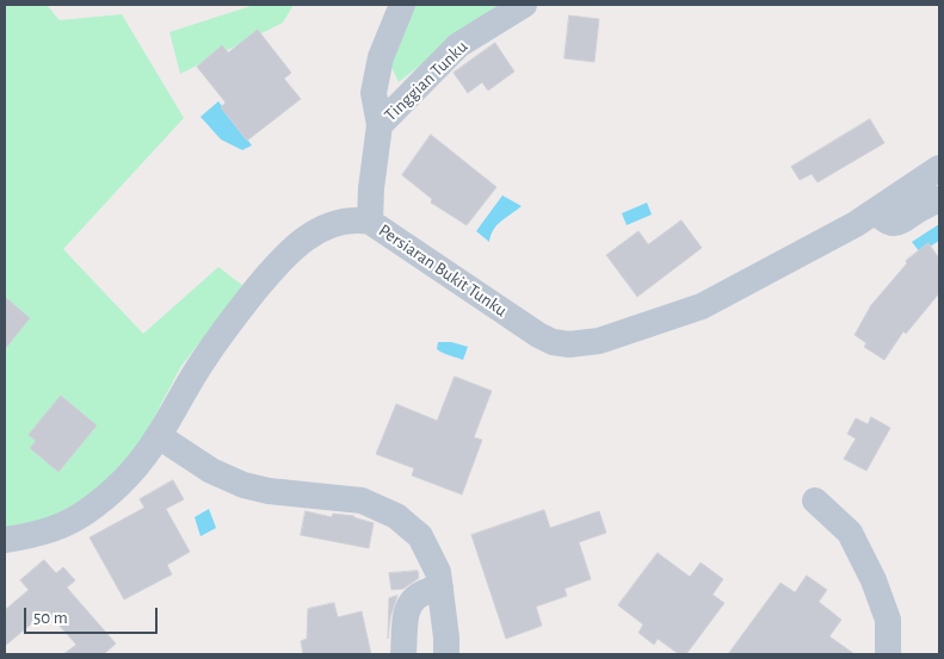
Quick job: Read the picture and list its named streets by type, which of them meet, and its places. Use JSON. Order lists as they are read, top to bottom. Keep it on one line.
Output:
{"streets":{"street":["Tinggian Tunku","Persiaran Bukit Tunku"]},"crossings":[["Tinggian Tunku","Persiaran Bukit Tunku"]],"scale_bar":"50 m"}
